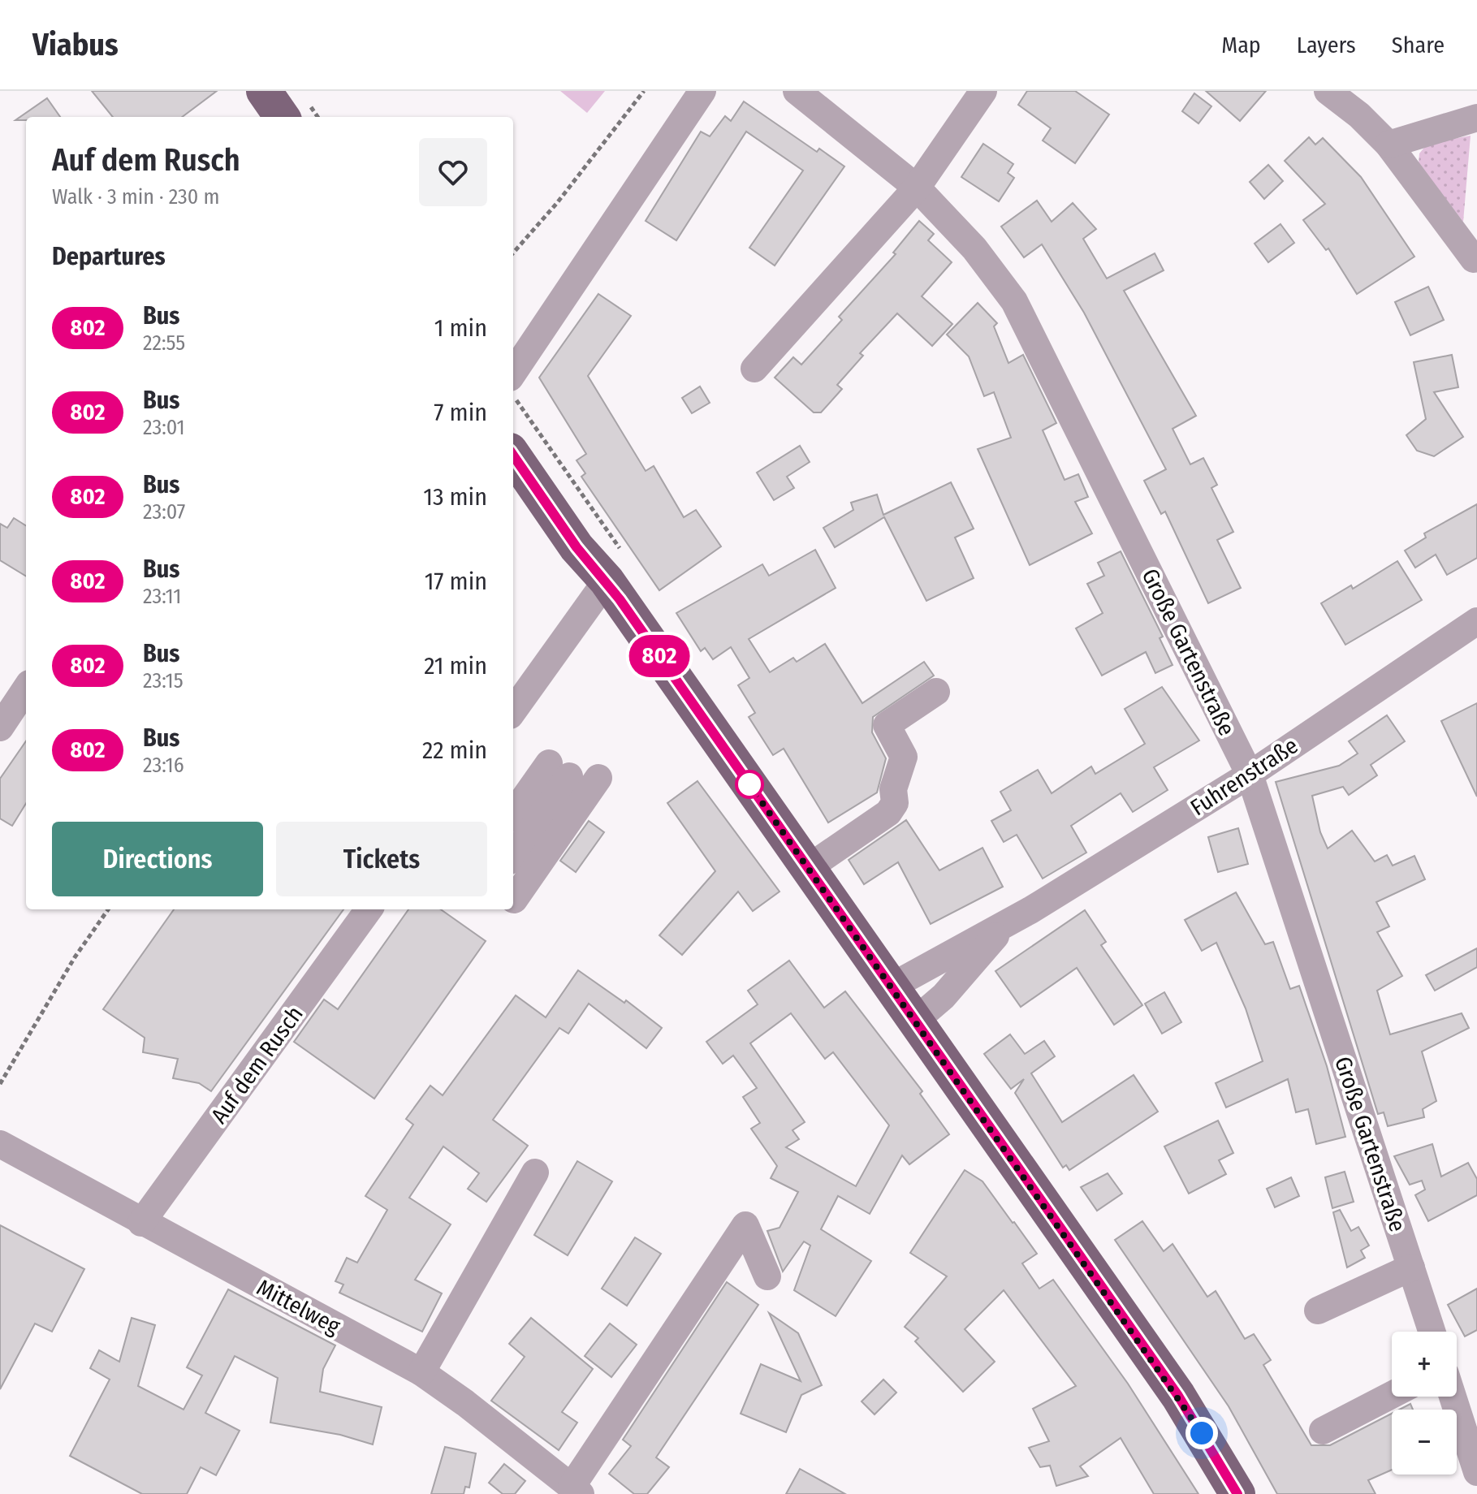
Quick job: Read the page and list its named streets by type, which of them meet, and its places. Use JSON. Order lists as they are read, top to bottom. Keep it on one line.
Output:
{"streets":{"street":["Große Gartenstraße","Fuhrenstraße","Auf dem Rusch","Mittelweg"]},"crossings":[["Große Gartenstraße","Fuhrenstraße"],["Auf dem Rusch","Mittelweg"]],"lines":["bus line 802"],"page":{"header":"Viabus","nav":["Map","Layers","Share"],"on_map":"802","heading":[["Auf dem Rusch","Walk · 3 min · 230 m"],"Departures"],"list":[{"mark":"802","name":"Bus","note":"22:55","value":"1 min"},{"mark":"802","name":"Bus","note":"23:01","value":"7 min"},{"mark":"802","name":"Bus","note":"23:07","value":"13 min"},{"mark":"802","name":"Bus","note":"23:11","value":"17 min"},{"mark":"802","name":"Bus","note":"23:15","value":"21 min"},{"mark":"802","name":"Bus","note":"23:16","value":"22 min"}],"buttons":["Directions","Tickets"],"map_buttons":["+","−"]}}
